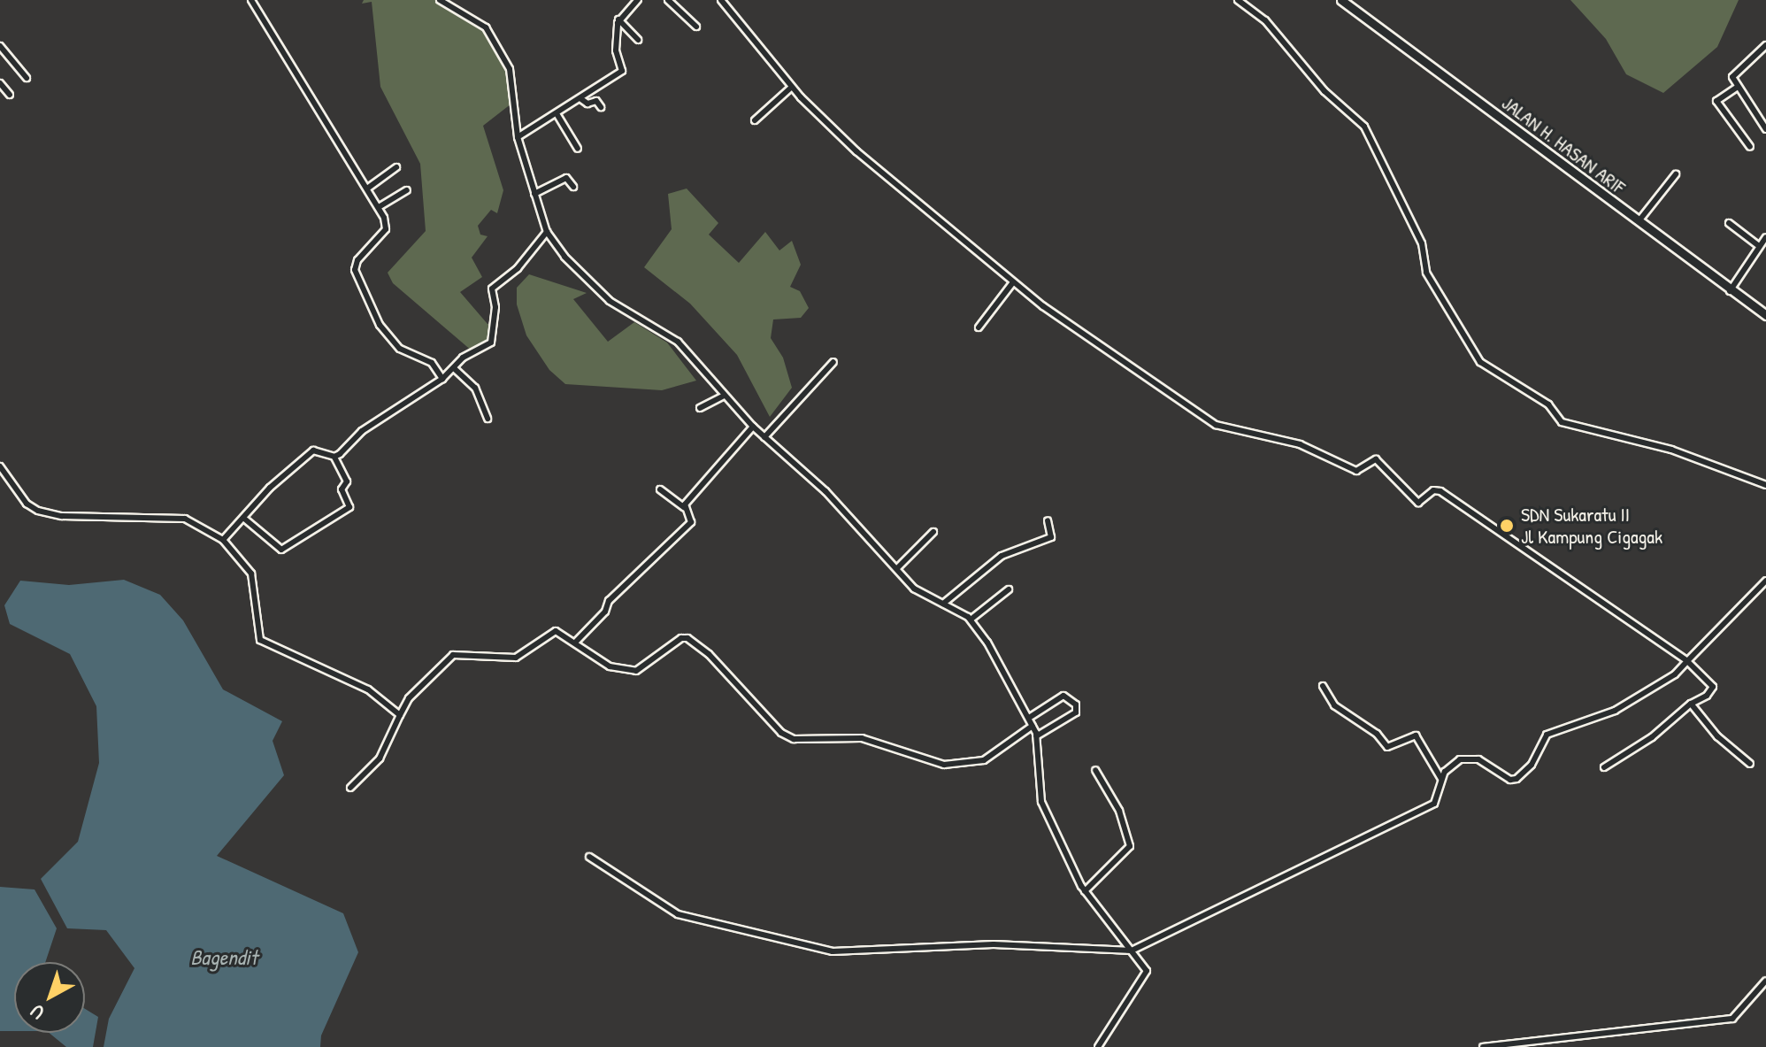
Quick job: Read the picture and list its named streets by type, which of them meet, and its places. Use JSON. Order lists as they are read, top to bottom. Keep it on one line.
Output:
{"streets":{"main road":["JALAN H. HASAN ARIF"]},"water":["Bagendit"],"places":["SDN Sukaratu II Jl Kampung Cigagak"],"north":"bottom left"}
